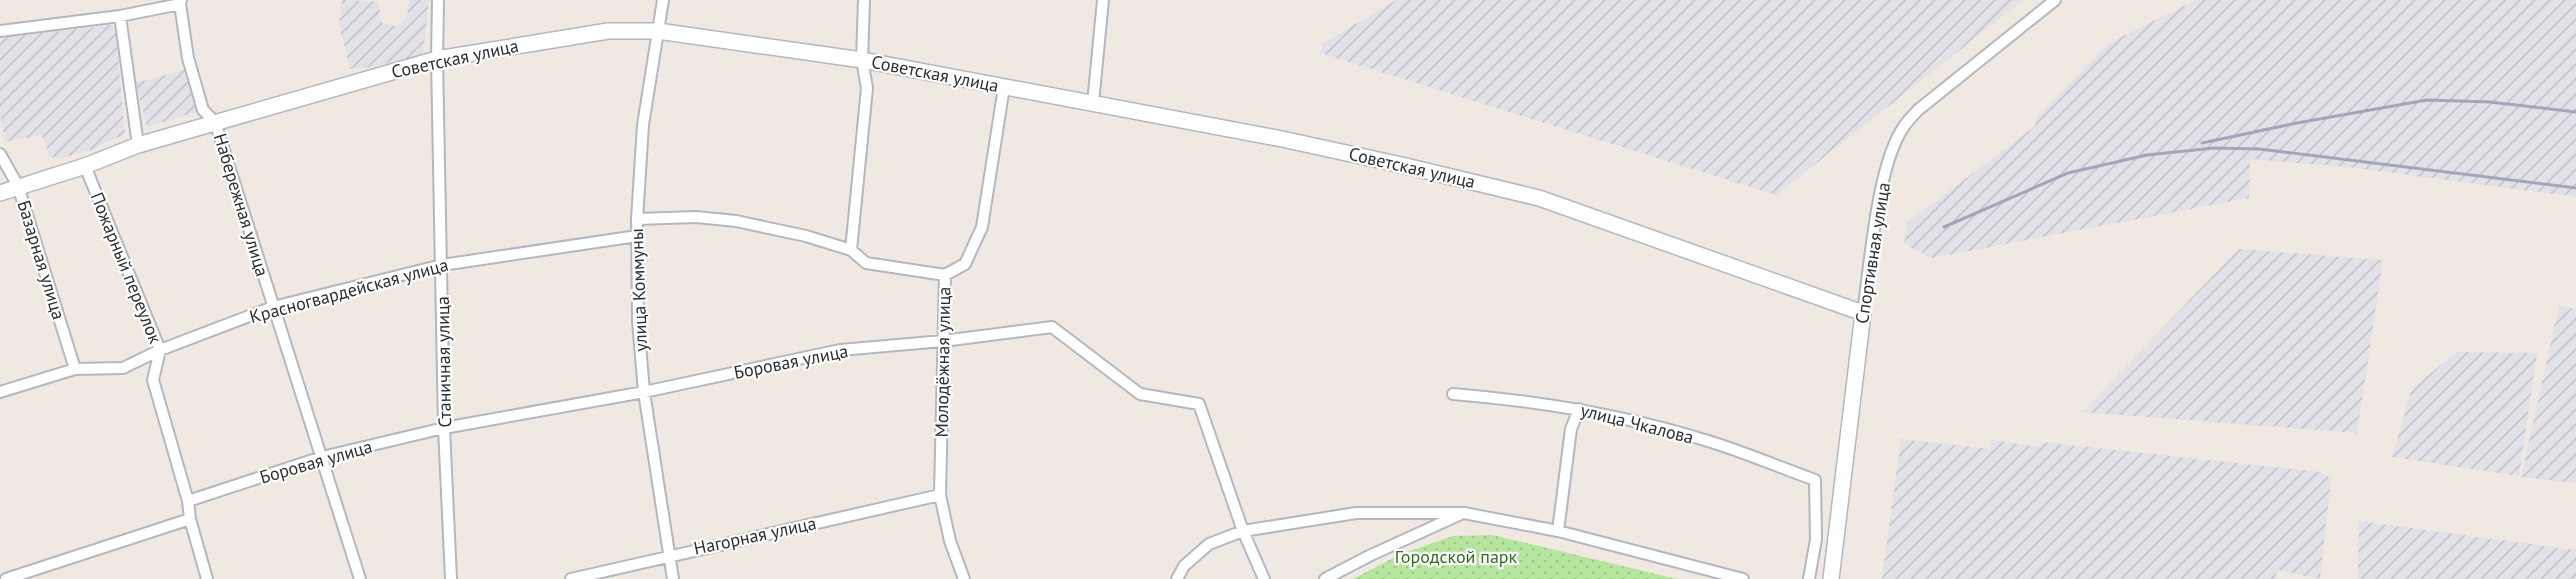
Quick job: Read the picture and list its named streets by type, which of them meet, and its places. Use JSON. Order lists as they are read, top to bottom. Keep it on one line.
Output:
{"streets":{"street":["Советская улица","Набережная улица","Спортивная улица","Базарная улица","Пожарный переулок","улица Коммуны","Красногвардейская улица","Станичная улица","Боровая улица","Молодёжная улица","улица Чкалова","Нагорная улица"]},"crossings":[["Советская улица","Набережная улица"],["Советская улица","Спортивная улица"],["Советская улица","Базарная улица"],["Советская улица","Пожарный переулок"],["Советская улица","улица Коммуны"],["Советская улица","Станичная улица"],["Советская улица","Молодёжная улица"],["Набережная улица","Красногвардейская улица"],["Набережная улица","Боровая улица"],["Базарная улица","Красногвардейская улица"],["Пожарный переулок","Красногвардейская улица"],["Пожарный переулок","Боровая улица"],["улица Коммуны","Красногвардейская улица"],["улица Коммуны","Боровая улица"],["улица Коммуны","Нагорная улица"],["Красногвардейская улица","Станичная улица"],["Станичная улица","Боровая улица"],["Боровая улица","Молодёжная улица"],["Молодёжная улица","Нагорная улица"]],"parks":["Городской парк"]}
